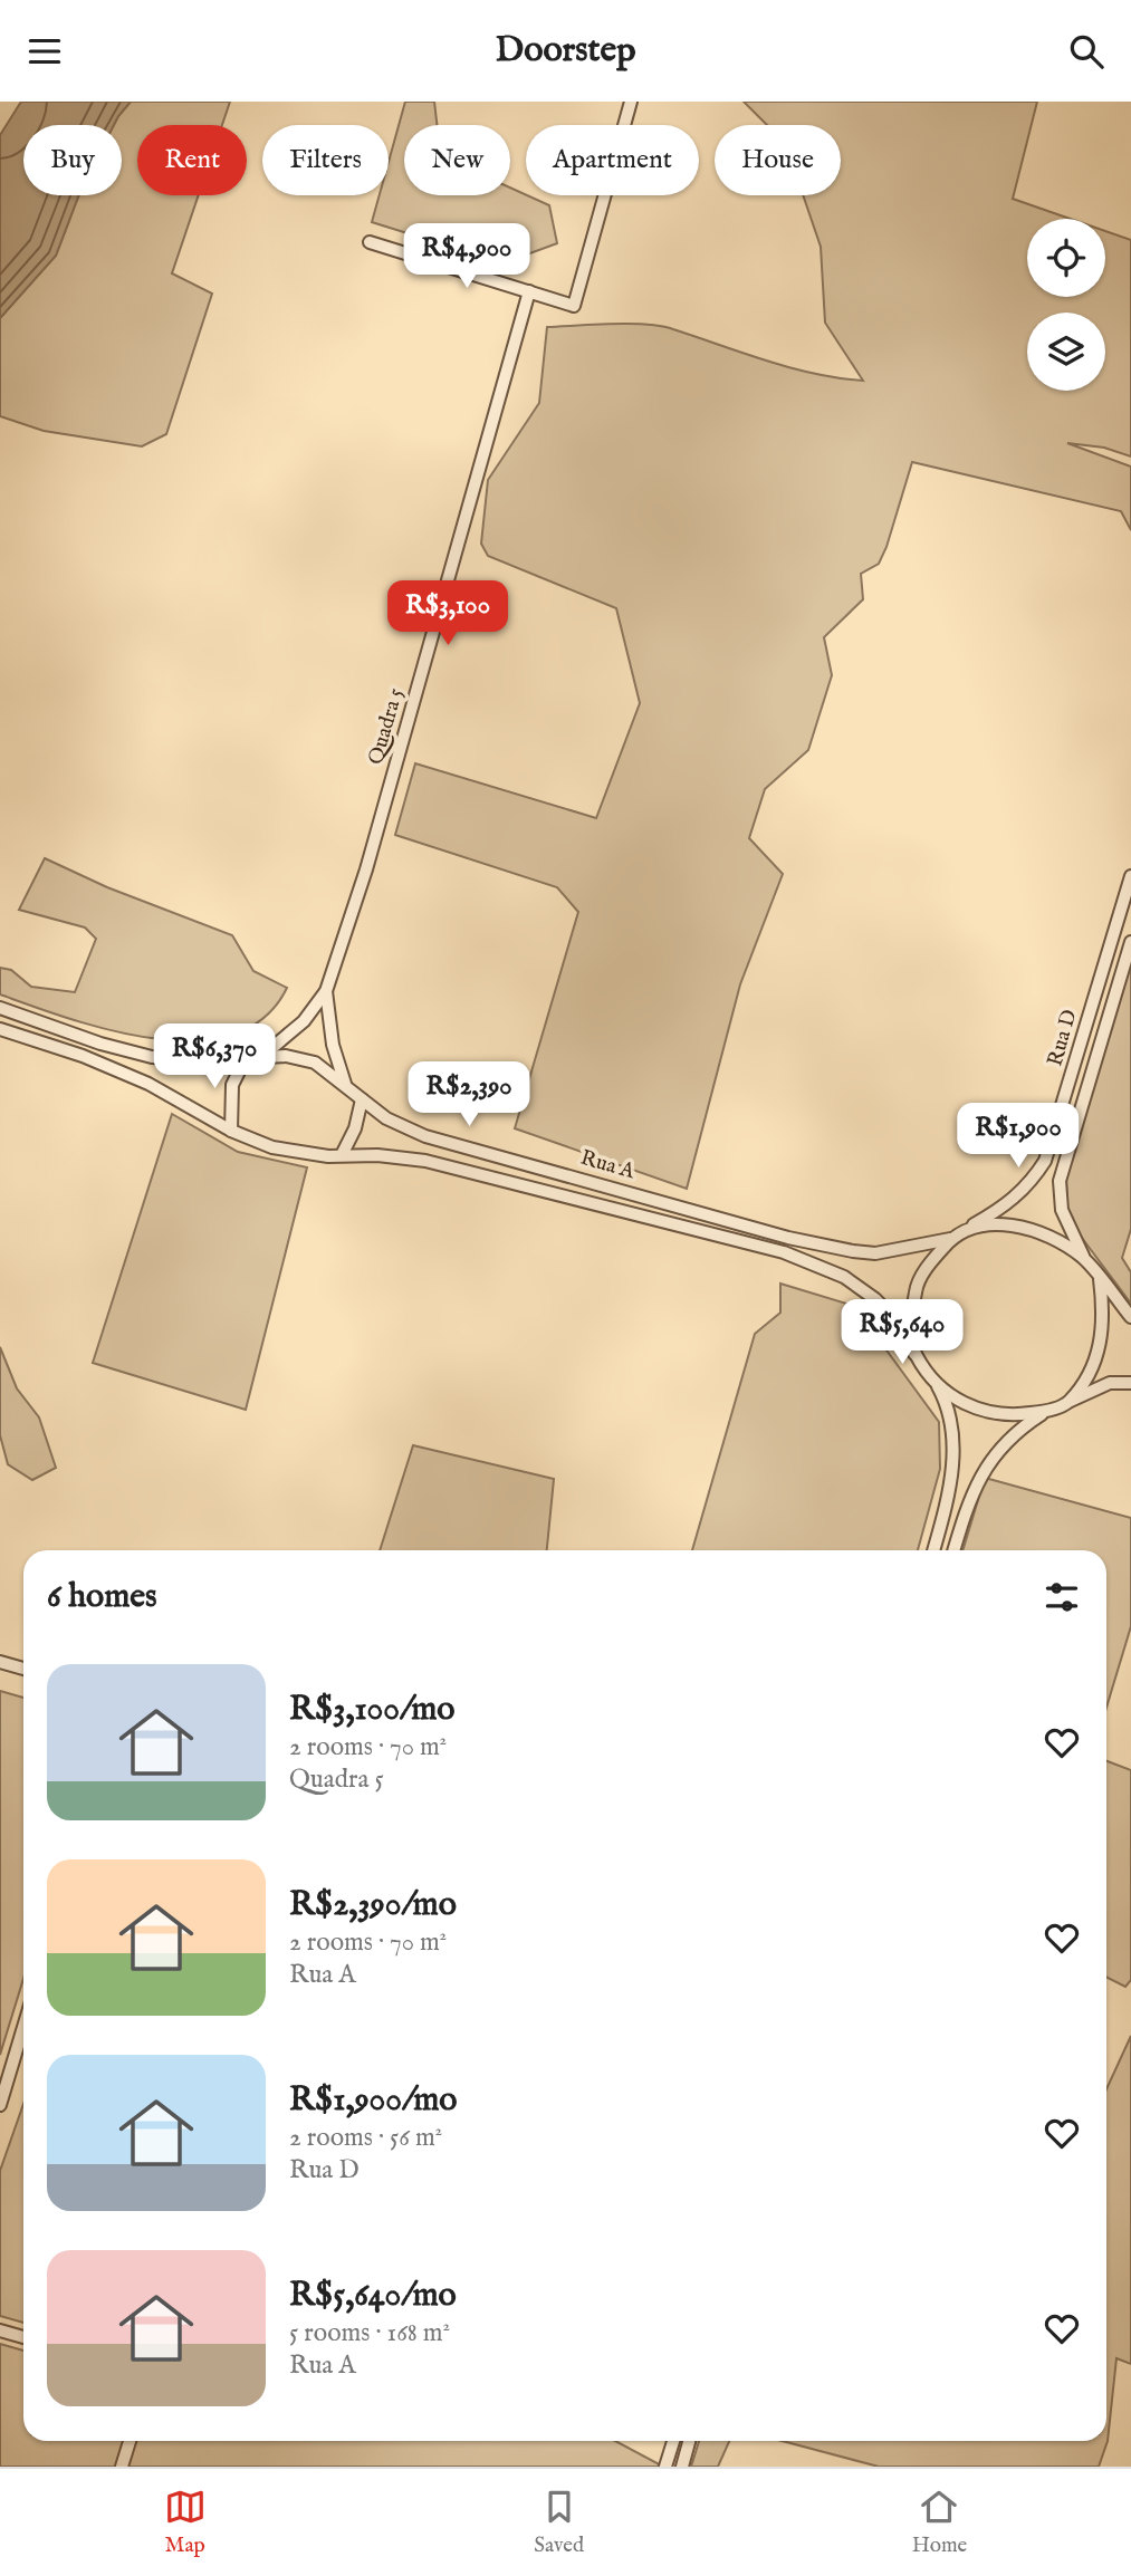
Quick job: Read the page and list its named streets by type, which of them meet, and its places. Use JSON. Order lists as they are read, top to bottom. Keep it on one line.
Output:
{"streets":{"street":["Quadra 5","Rua D","Rua A"]},"crossings":[["Quadra 5","Rua A"],["Rua D","Rua A"]],"page":{"header":"Doorstep","chip":["Buy","Rent","Filters","New","Apartment","House"],"price":["R$4,900","R$3,100","R$6,370","R$2,390","R$1,900","R$5,640"],"heading":"6 homes","list":[{"name":"R$3,100/mo","note":"2 rooms · 70 m² · Quadra 5"},{"name":"R$2,390/mo","note":"2 rooms · 70 m² · Rua A"},{"name":"R$1,900/mo","note":"2 rooms · 56 m² · Rua D"},{"name":"R$5,640/mo","note":"5 rooms · 168 m² · Rua A"}],"tabs":["Map","Saved","Home"]}}
